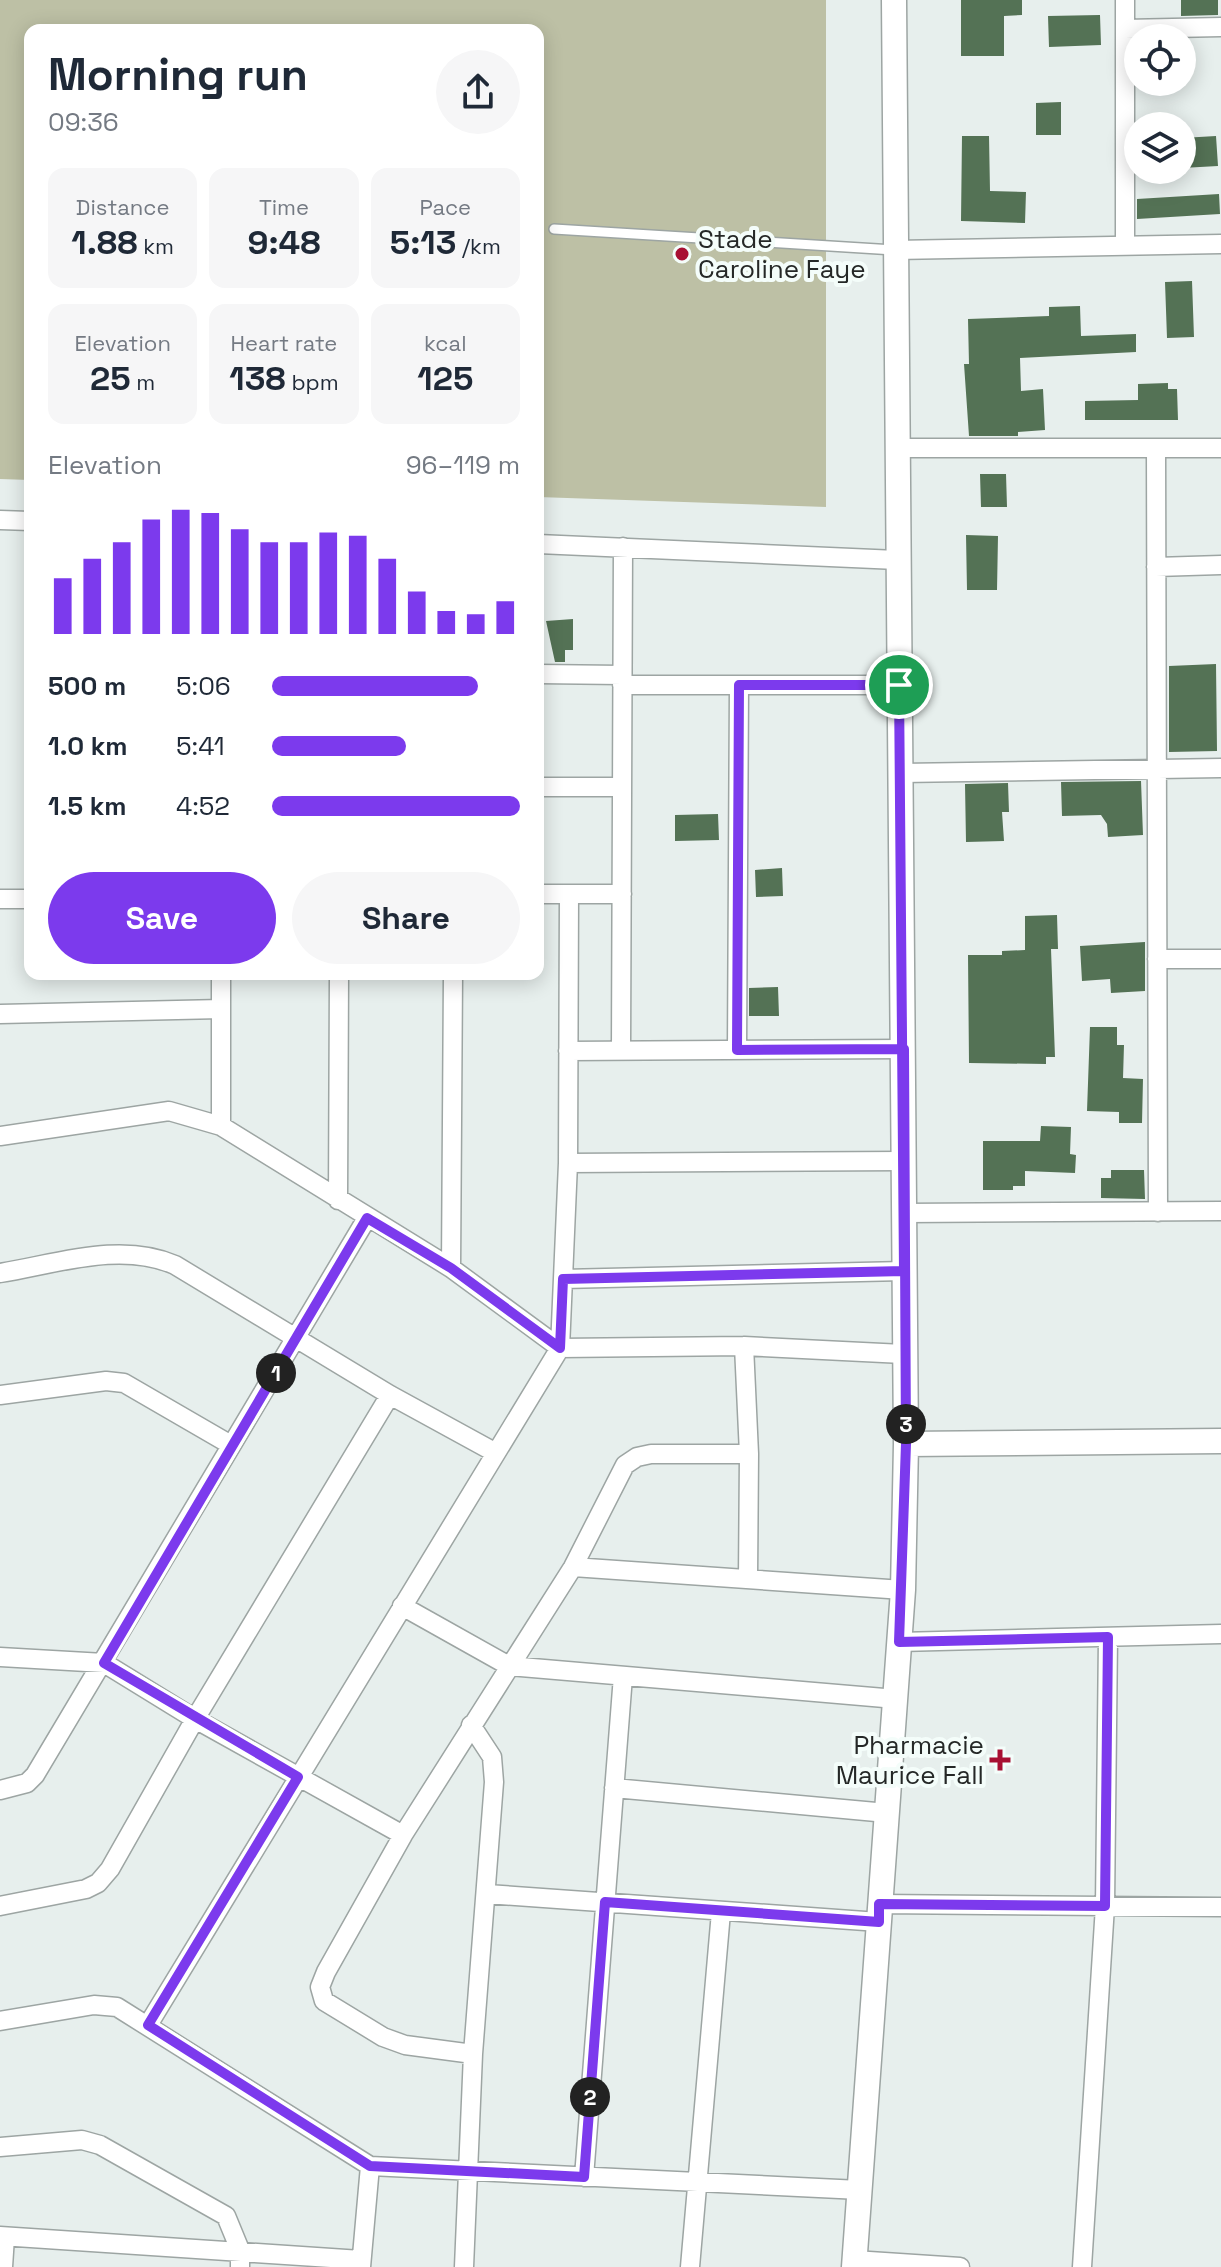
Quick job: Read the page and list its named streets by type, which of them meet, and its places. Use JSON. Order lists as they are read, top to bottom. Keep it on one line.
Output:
{"places":{"other":["Stade Caroline Faye"],"health":["Pharmacie Maurice Fall"]},"page":{"heading":["Morning run","09:36"],"stats":[["Distance","1.88 km"],["Time","9:48"],["Pace","5:13 /km"],["Elevation","25 m"],["Heart rate","138 bpm"],["kcal","125"]],"chart":["Elevation","96–119 m"],"list":[{"name":"500 m","note":"5:06"},{"name":"1.0 km","note":"5:41"},{"name":"1.5 km","note":"4:52"}],"buttons":["Save","Share"],"pins":["1","3","2"]}}
